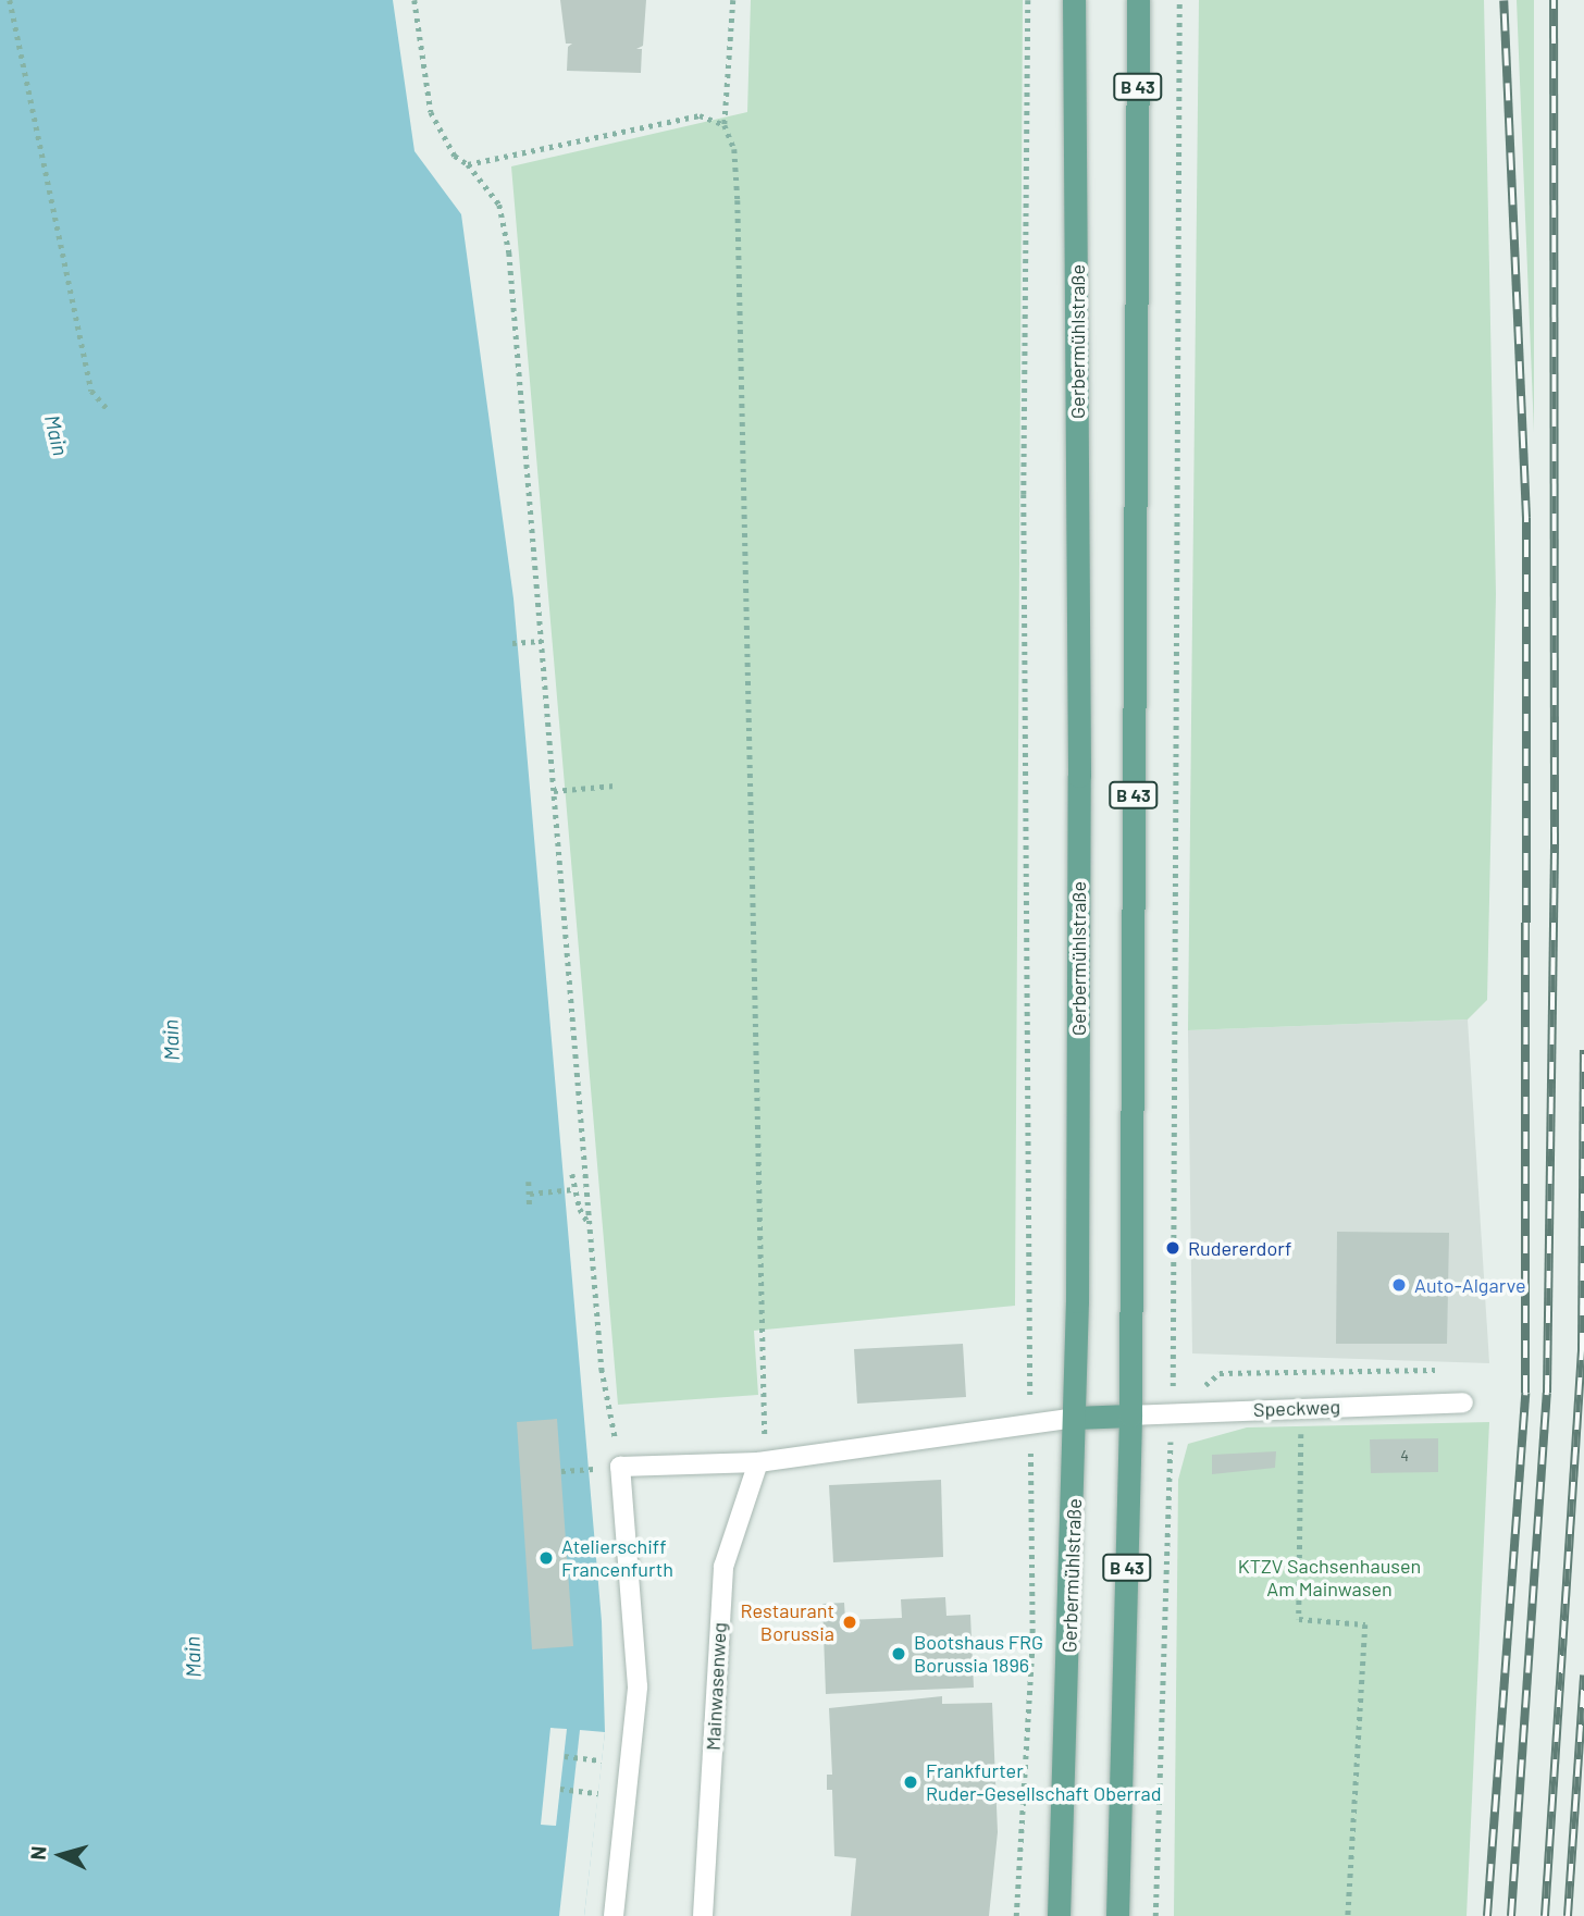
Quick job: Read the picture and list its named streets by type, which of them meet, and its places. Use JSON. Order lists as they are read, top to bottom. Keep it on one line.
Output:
{"streets":{"main road":["B 43","Gerbermühlstraße"],"lane":["Speckweg","Mainwasenweg"]},"crossings":[["B 43","Speckweg"]],"water":["Main"],"parks":["KTZV Sachsenhausen Am Mainwasen"],"places":["Rudererdorf","Auto-Algarve","Atelierschiff Francenfurth","Restaurant Borussia","Bootshaus FRG Borussia 1896","Frankfurter Ruder-Gesellschaft Oberrad"],"house_numbers":["4"],"north":"left"}
